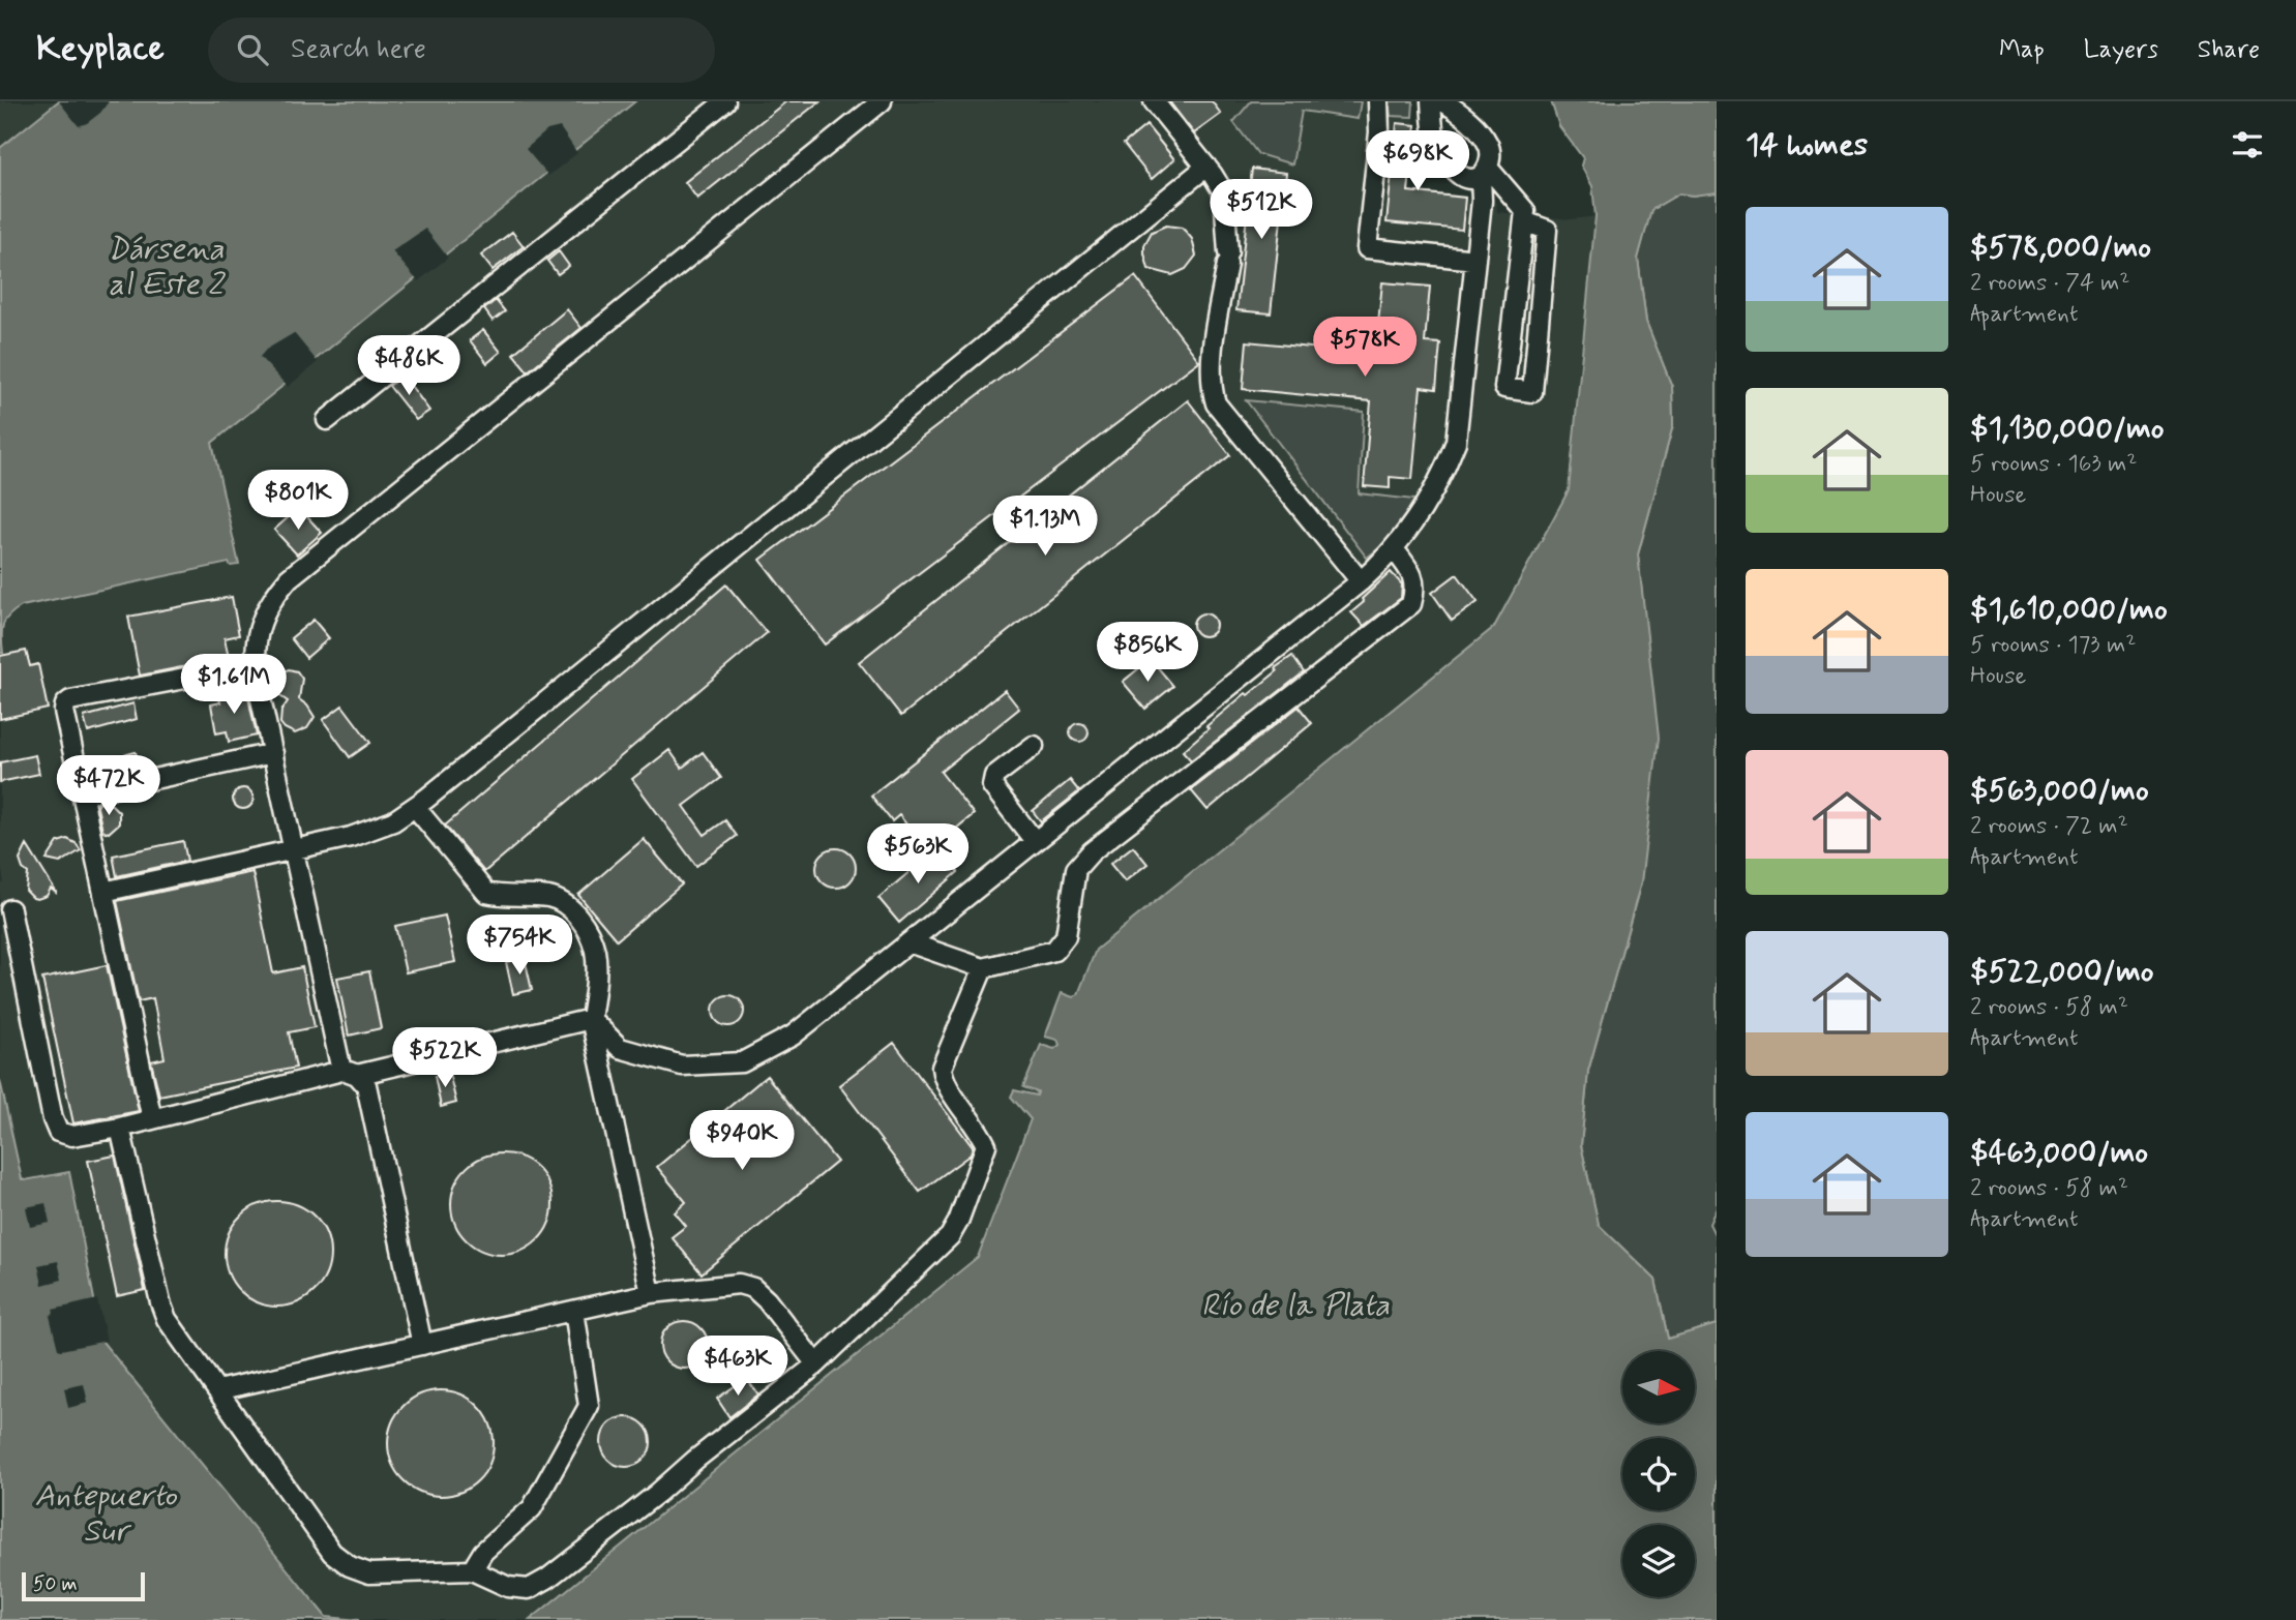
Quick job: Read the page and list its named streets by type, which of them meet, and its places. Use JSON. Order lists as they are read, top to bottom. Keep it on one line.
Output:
{"water":["Dársena al Este 2","Río de la Plata","Antepuerto Sur"],"scale_bar":"50 m","north":"right","page":{"header":"Keyplace","search":"Search here","nav":["Map","Layers","Share"],"heading":"14 homes","price":["$698K","$512K","$578K","$486K","$801K","$1.13M","$856K","$1.61M","$472K","$563K","$754K","$522K","$940K","$463K"],"list":[{"name":"$578,000/mo","note":"2 rooms · 74 m² · Apartment"},{"name":"$1,130,000/mo","note":"5 rooms · 163 m² · House"},{"name":"$1,610,000/mo","note":"5 rooms · 173 m² · House"},{"name":"$563,000/mo","note":"2 rooms · 72 m² · Apartment"},{"name":"$522,000/mo","note":"2 rooms · 58 m² · Apartment"},{"name":"$463,000/mo","note":"2 rooms · 58 m² · Apartment"}],"scale":"50 m"}}
